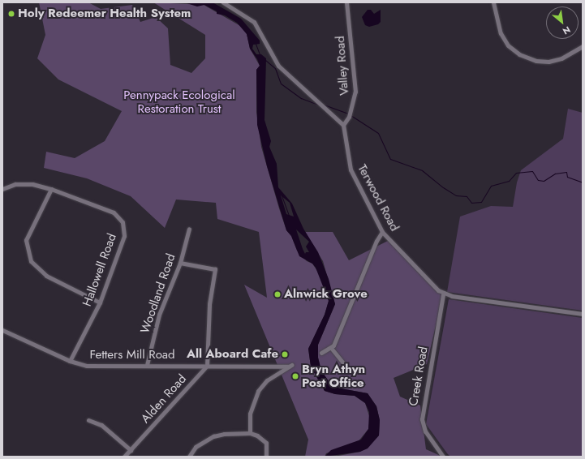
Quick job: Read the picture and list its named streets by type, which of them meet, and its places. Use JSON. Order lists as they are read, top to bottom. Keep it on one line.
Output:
{"streets":{"street":["Valley Road","Terwood Road","Hallowell Road","Woodland Road","Fetters Mill Road","Creek Road","Alden Road"]},"crossings":[["Valley Road","Terwood Road"],["Terwood Road","Creek Road"],["Hallowell Road","Fetters Mill Road"],["Woodland Road","Fetters Mill Road"],["Fetters Mill Road","Alden Road"]],"parks":["Pennypack Ecological Restoration Trust"],"places":["Holy Redeemer Health System","Alnwick Grove","All Aboard Cafe","Bryn Athyn Post Office"],"north":"bottom right"}
